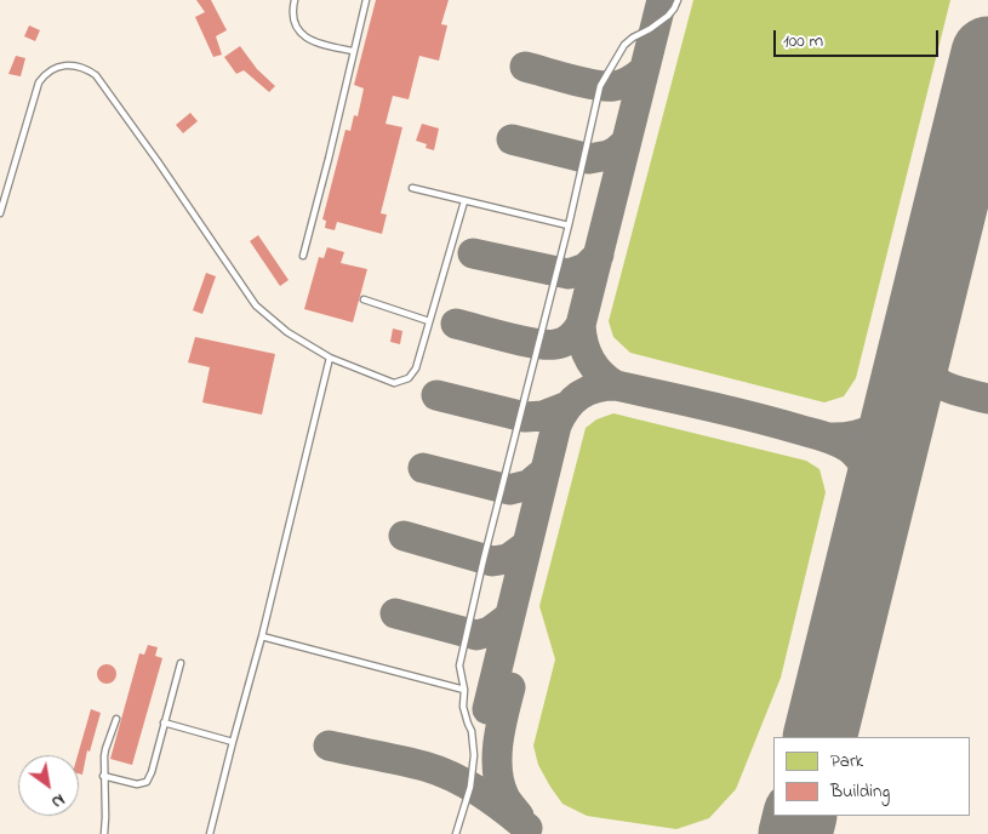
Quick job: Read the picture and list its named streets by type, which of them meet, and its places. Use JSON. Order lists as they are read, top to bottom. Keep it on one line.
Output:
{"legend":["Park","Building"],"scale_bar":"100 m","north":"bottom right"}
